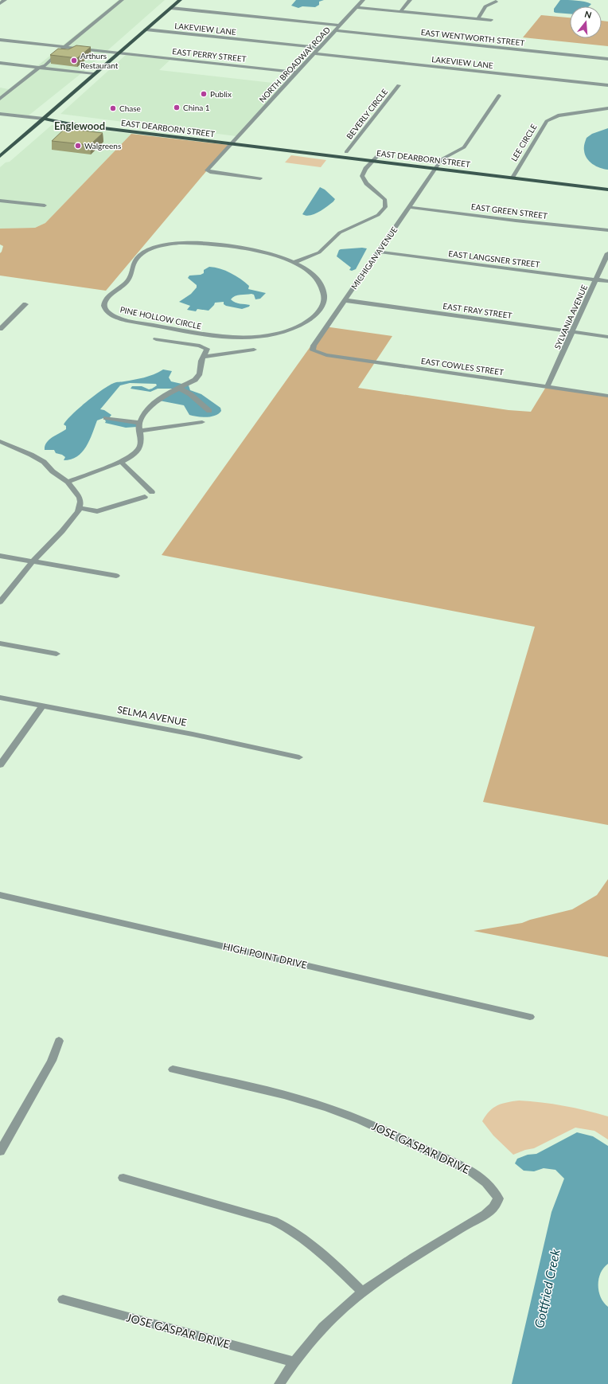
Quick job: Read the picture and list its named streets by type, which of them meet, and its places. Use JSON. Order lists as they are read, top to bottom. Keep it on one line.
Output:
{"streets":{"main road":["EAST DEARBORN STREET"],"street":["LAKEVIEW LANE","EAST WENTWORTH STREET","EAST PERRY STREET","NORTH BROADWAY ROAD","BEVERLY CIRCLE","LEE CIRCLE","EAST GREEN STREET","MICHIGAN AVENUE","EAST LANGSNER STREET","EAST FRAY STREET","SYLVANIA AVENUE","PINE HOLLOW CIRCLE","EAST COWLES STREET","SELMA AVENUE","HIGH POINT DRIVE","JOSE GASPAR DRIVE"]},"crossings":[["LAKEVIEW LANE","NORTH BROADWAY ROAD"],["EAST WENTWORTH STREET","NORTH BROADWAY ROAD"],["EAST PERRY STREET","NORTH BROADWAY ROAD"],["NORTH BROADWAY ROAD","EAST DEARBORN STREET"],["BEVERLY CIRCLE","EAST DEARBORN STREET"],["EAST DEARBORN STREET","LEE CIRCLE"],["EAST DEARBORN STREET","MICHIGAN AVENUE"],["EAST GREEN STREET","MICHIGAN AVENUE"],["MICHIGAN AVENUE","EAST LANGSNER STREET"],["MICHIGAN AVENUE","EAST FRAY STREET"],["MICHIGAN AVENUE","EAST COWLES STREET"],["EAST LANGSNER STREET","SYLVANIA AVENUE"],["EAST FRAY STREET","SYLVANIA AVENUE"],["SYLVANIA AVENUE","EAST COWLES STREET"]],"districts":["Englewood"],"water":["Gottfried Creek"],"places":["Arthurs Restaurant","Publix","China 1","Chase","Walgreens"],"north":"top"}
